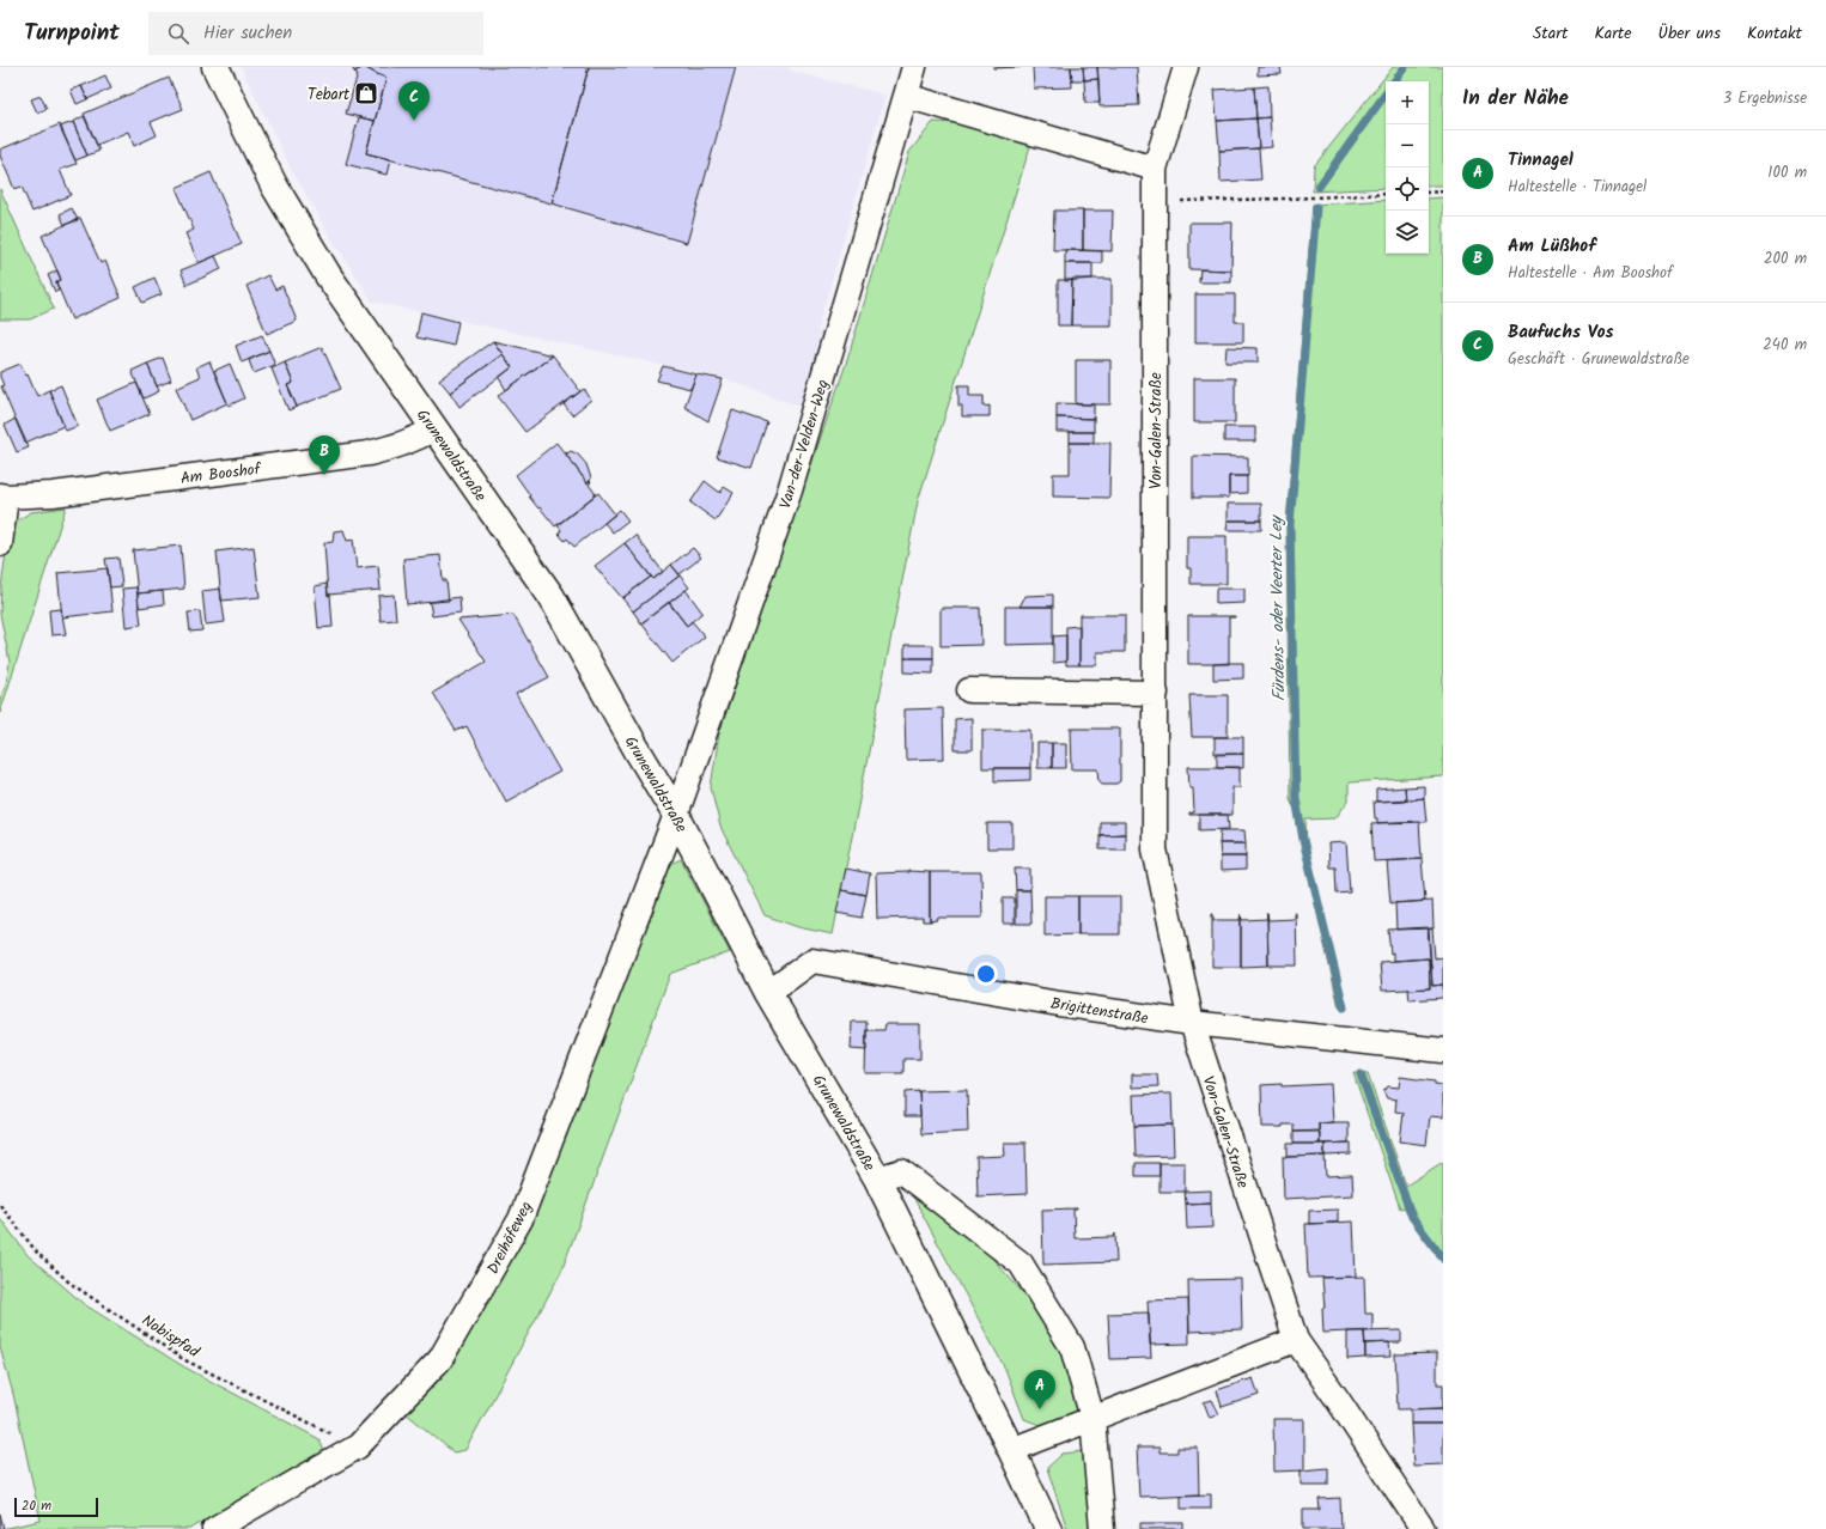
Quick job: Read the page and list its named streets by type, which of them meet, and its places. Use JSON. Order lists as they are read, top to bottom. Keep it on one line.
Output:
{"streets":{"street":["Von-Galen-Straße","Van-der-Velden-Weg","Grunewaldstraße","Am Booshof","Brigittenstraße","Dreihöfeweg"],"path":["Nobispfad"]},"crossings":[["Von-Galen-Straße","Brigittenstraße"],["Van-der-Velden-Weg","Grunewaldstraße"],["Van-der-Velden-Weg","Dreihöfeweg"],["Grunewaldstraße","Am Booshof"],["Grunewaldstraße","Brigittenstraße"],["Grunewaldstraße","Dreihöfeweg"],["Dreihöfeweg","Nobispfad"]],"water":["Fürdens- oder Veerter Ley"],"places":{"shop":["Tebart"]},"scale_bar":"20 m","page":{"header":"Turnpoint","search":"Hier suchen","nav":["Start","Karte","Über uns","Kontakt"],"heading":["In der Nähe","3 Ergebnisse"],"map_buttons":["+","−"],"pins":["C","B","A"],"list":[{"mark":"A","name":"Tinnagel","note":"Haltestelle · Tinnagel","value":"100 m"},{"mark":"B","name":"Am Lüßhof","note":"Haltestelle · Am Booshof","value":"200 m"},{"mark":"C","name":"Baufuchs Vos","note":"Geschäft · Grunewaldstraße","value":"240 m"}],"scale":"20 m"}}
